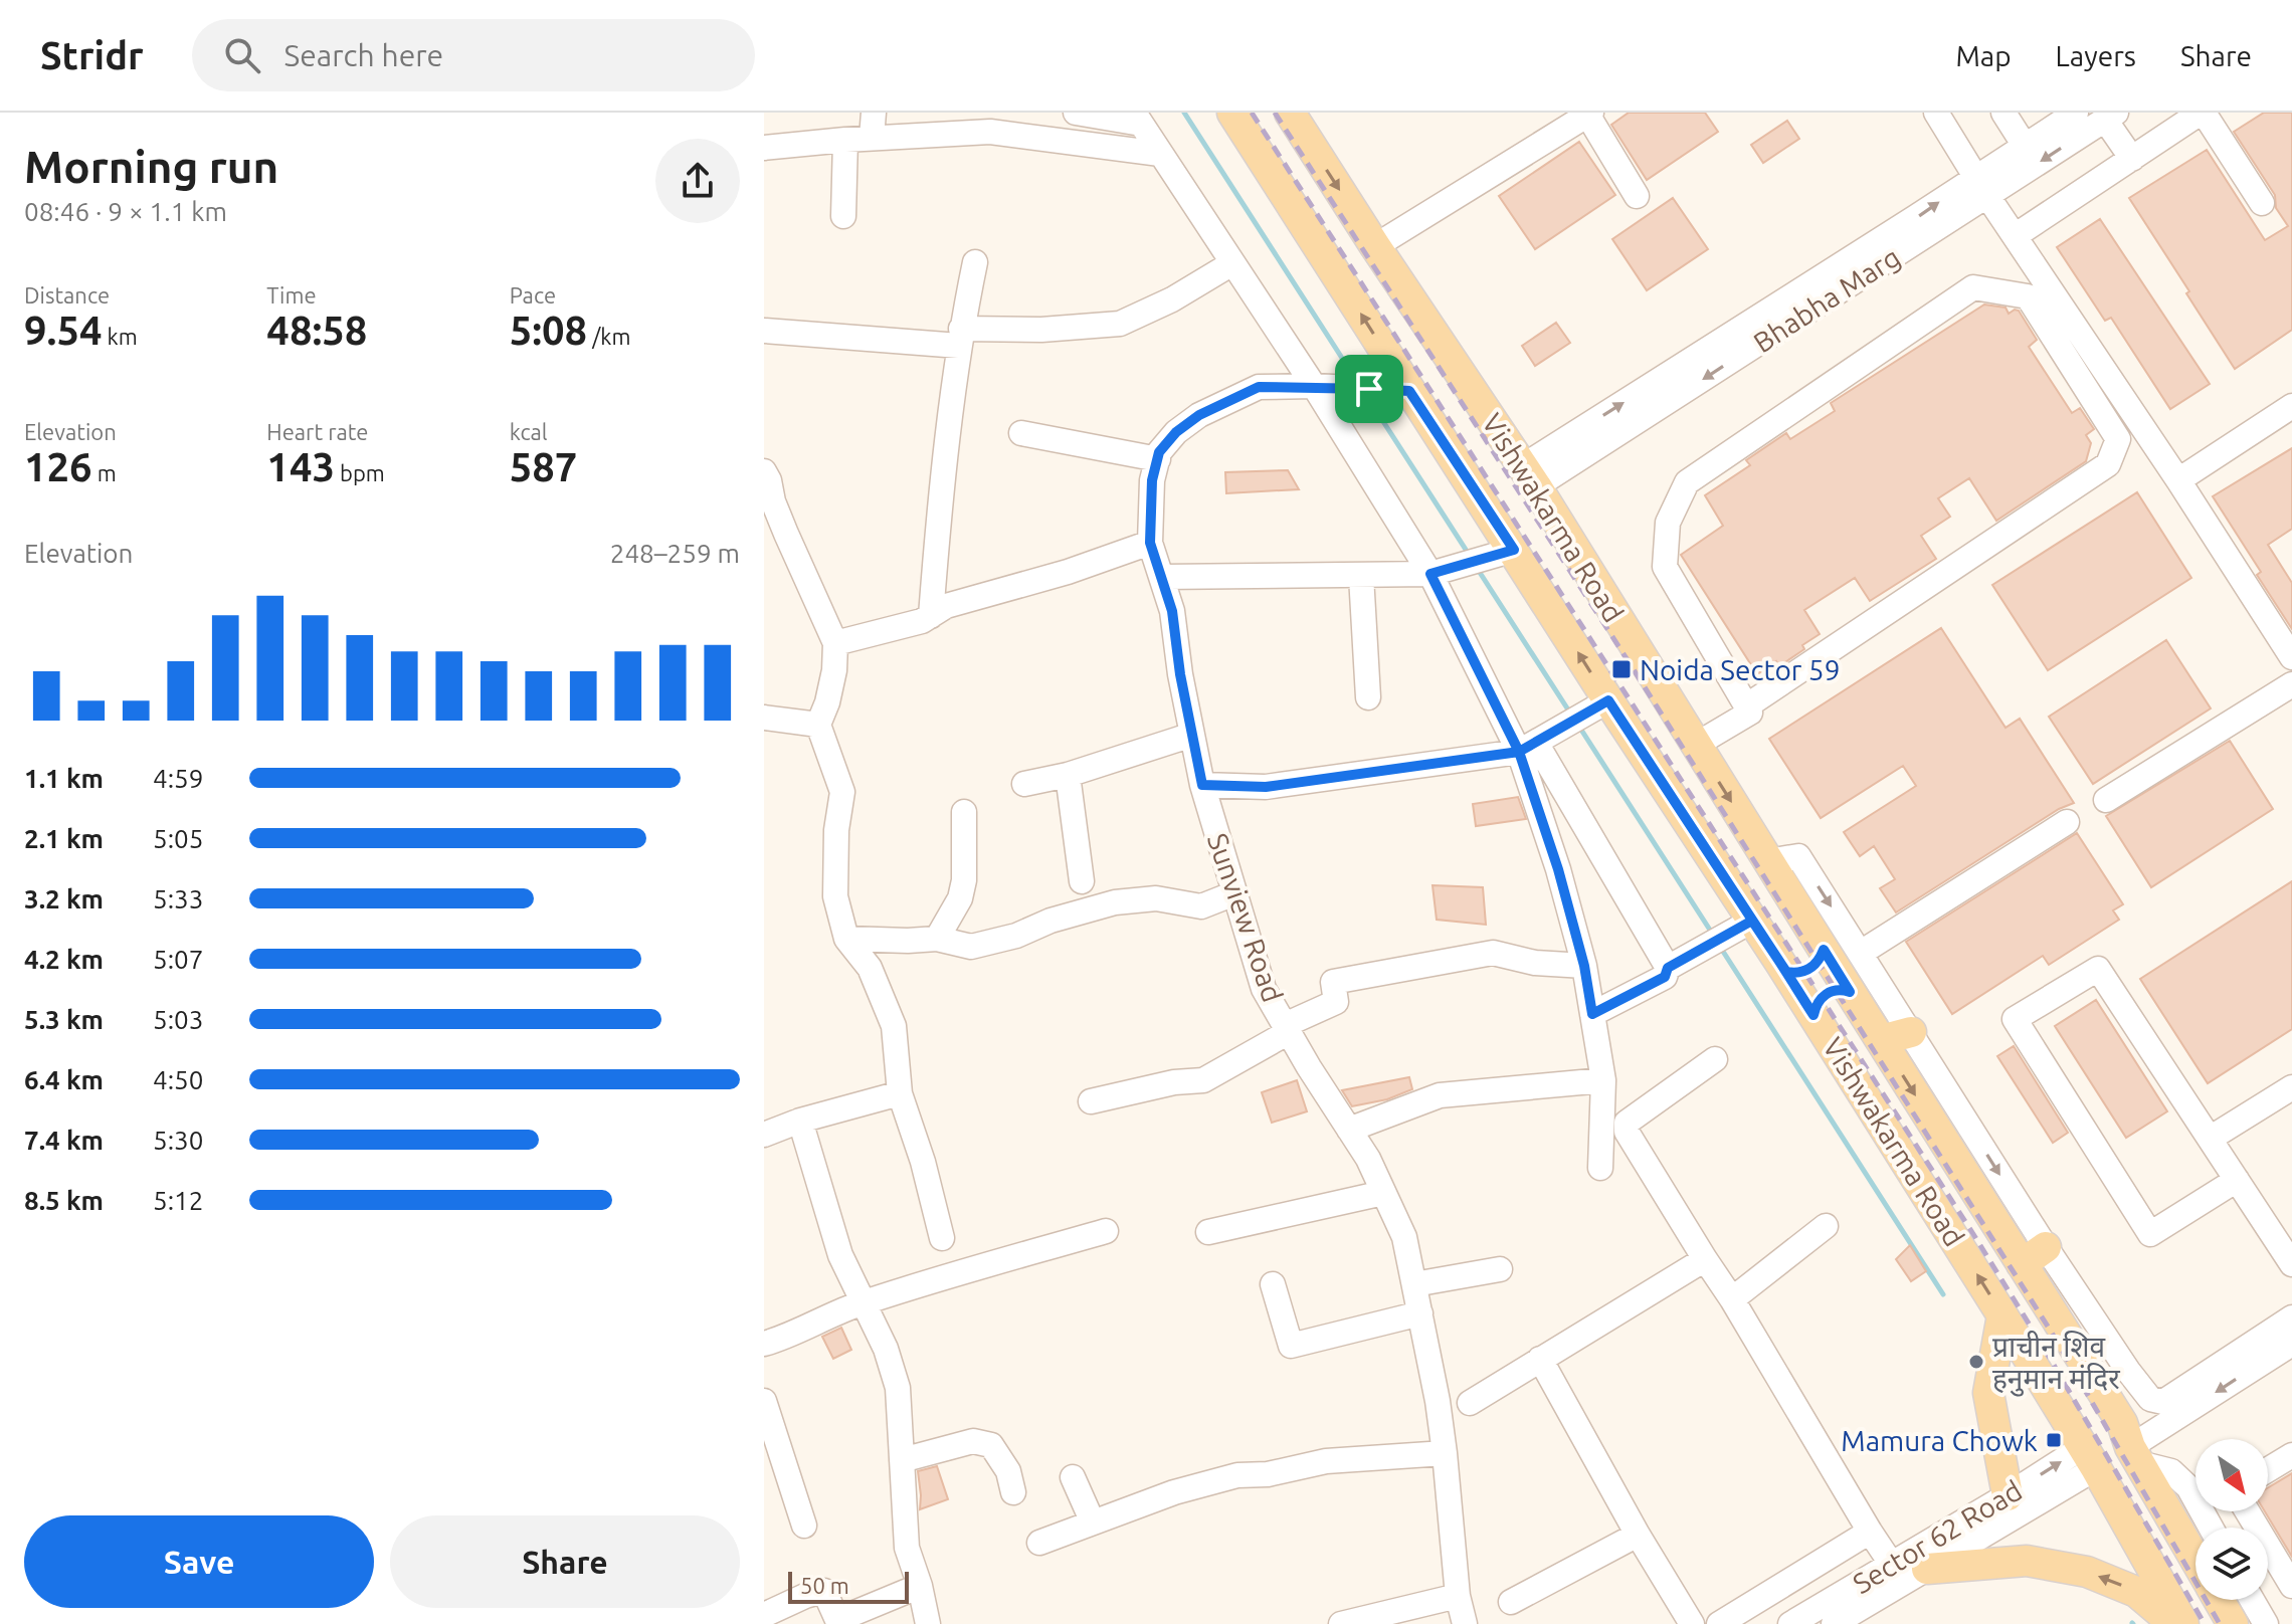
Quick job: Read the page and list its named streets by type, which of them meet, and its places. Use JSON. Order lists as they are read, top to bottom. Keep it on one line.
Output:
{"streets":{"main road":["Vishwakarma Road"],"street":["Bhabha Marg","Sunview Road","Sector 62 Road"]},"crossings":[["Bhabha Marg","Vishwakarma Road"],["Vishwakarma Road","Sunview Road"],["Vishwakarma Road","Sector 62 Road"]],"places":{"transit":["Noida Sector 59","Mamura Chowk"],"other":["प्राचीन शिव हनुमान मंदिर"]},"scale_bar":"50 m","north":"bottom right","page":{"header":"Stridr","search":"Search here","nav":["Map","Layers","Share"],"heading":["Morning run","08:46 · 9 × 1.1 km"],"stats":[["Distance","9.54 km"],["Time","48:58"],["Pace","5:08 /km"],["Elevation","126 m"],["Heart rate","143 bpm"],["kcal","587"]],"chart":["Elevation","248–259 m"],"list":[{"name":"1.1 km","note":"4:59"},{"name":"2.1 km","note":"5:05"},{"name":"3.2 km","note":"5:33"},{"name":"4.2 km","note":"5:07"},{"name":"5.3 km","note":"5:03"},{"name":"6.4 km","note":"4:50"},{"name":"7.4 km","note":"5:30"},{"name":"8.5 km","note":"5:12"}],"buttons":["Save","Share"],"scale":"50 m"}}
